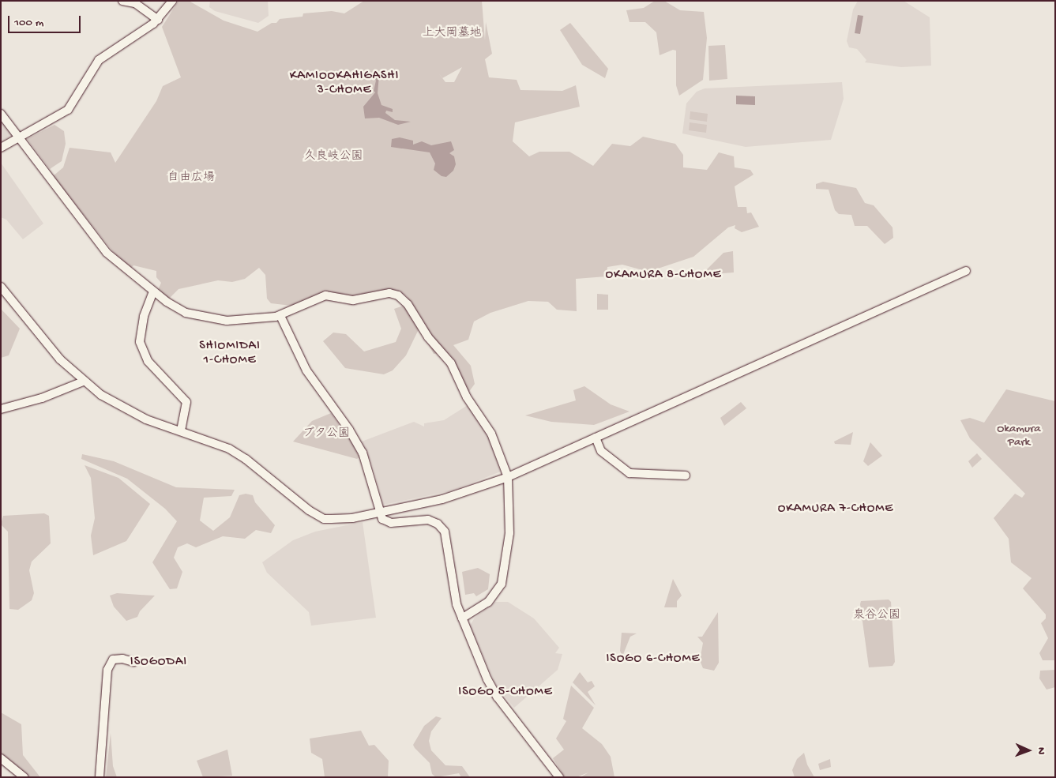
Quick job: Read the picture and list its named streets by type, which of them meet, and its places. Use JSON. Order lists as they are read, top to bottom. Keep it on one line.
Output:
{"districts":["KAMIOOKAHIGASHI 3-CHOME","OKAMURA 8-CHOME","SHIOMIDAI 1-CHOME","OKAMURA 7-CHOME","ISOGO 6-CHOME","ISOGODAI","ISOGO 5-CHOME"],"parks":["上大岡墓地","久良岐公園","自由広場","Okamura Park","ブタ公園","泉谷公園"],"scale_bar":"100 m","north":"right"}
